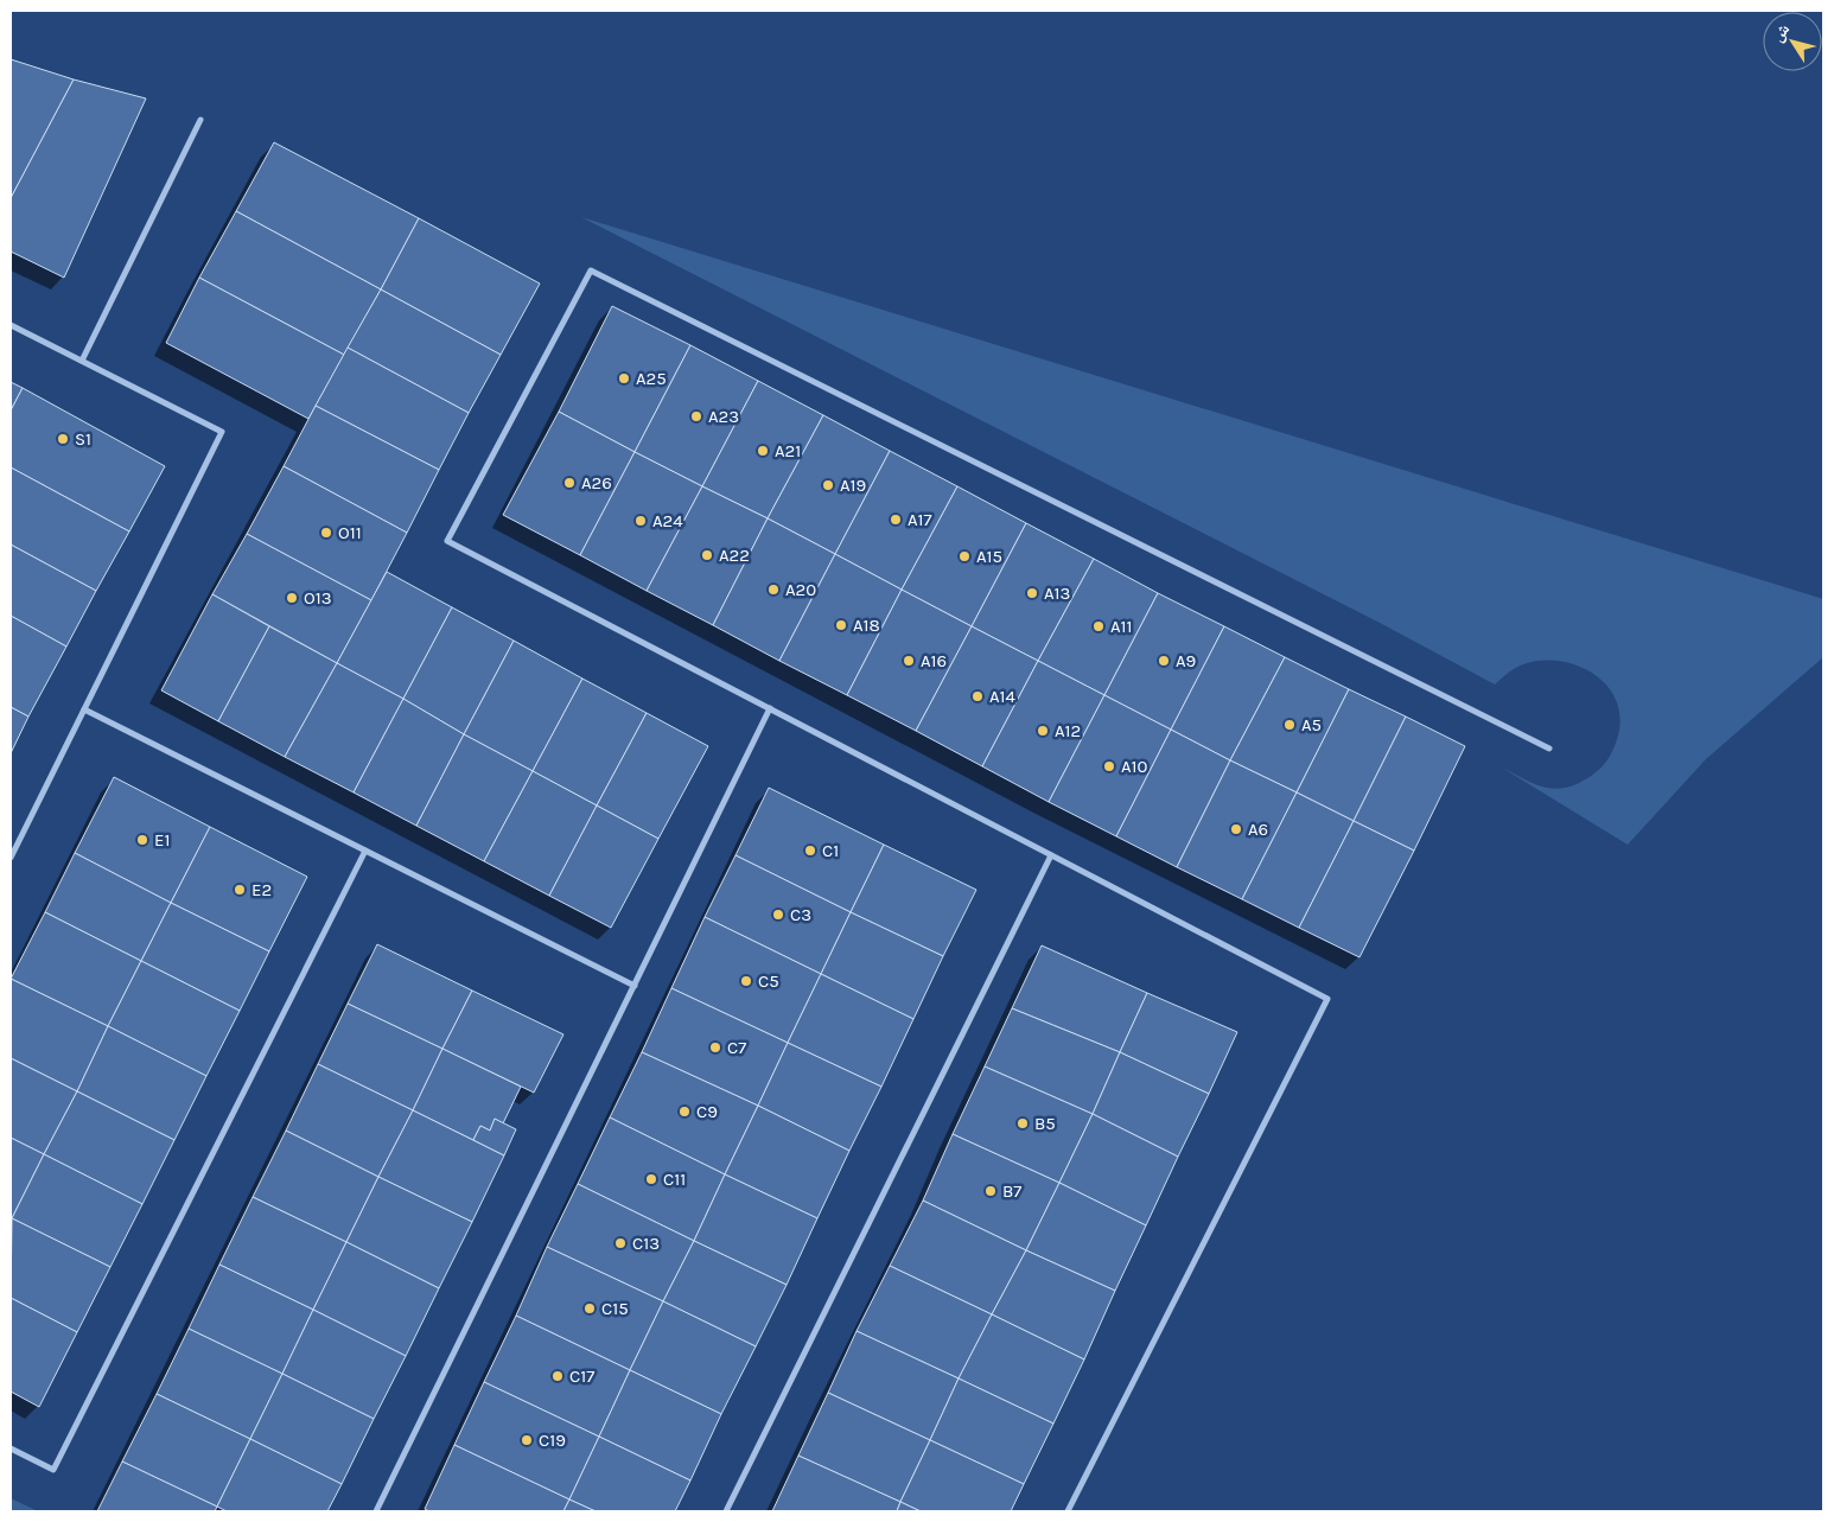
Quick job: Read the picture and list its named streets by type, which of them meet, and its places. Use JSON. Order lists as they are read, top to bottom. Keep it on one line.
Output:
{"places":["A25","A23","S1","A21","A26","A19","A17","A24","O11","A22","A15","A20","A13","O13","A18","A11","A16","A9","A14","A5","A12","A10","A6","E1","C1","E2","C3","C5","C7","C9","B5","C11","B7","C13","C15","C17","C19"],"north":"top left"}
